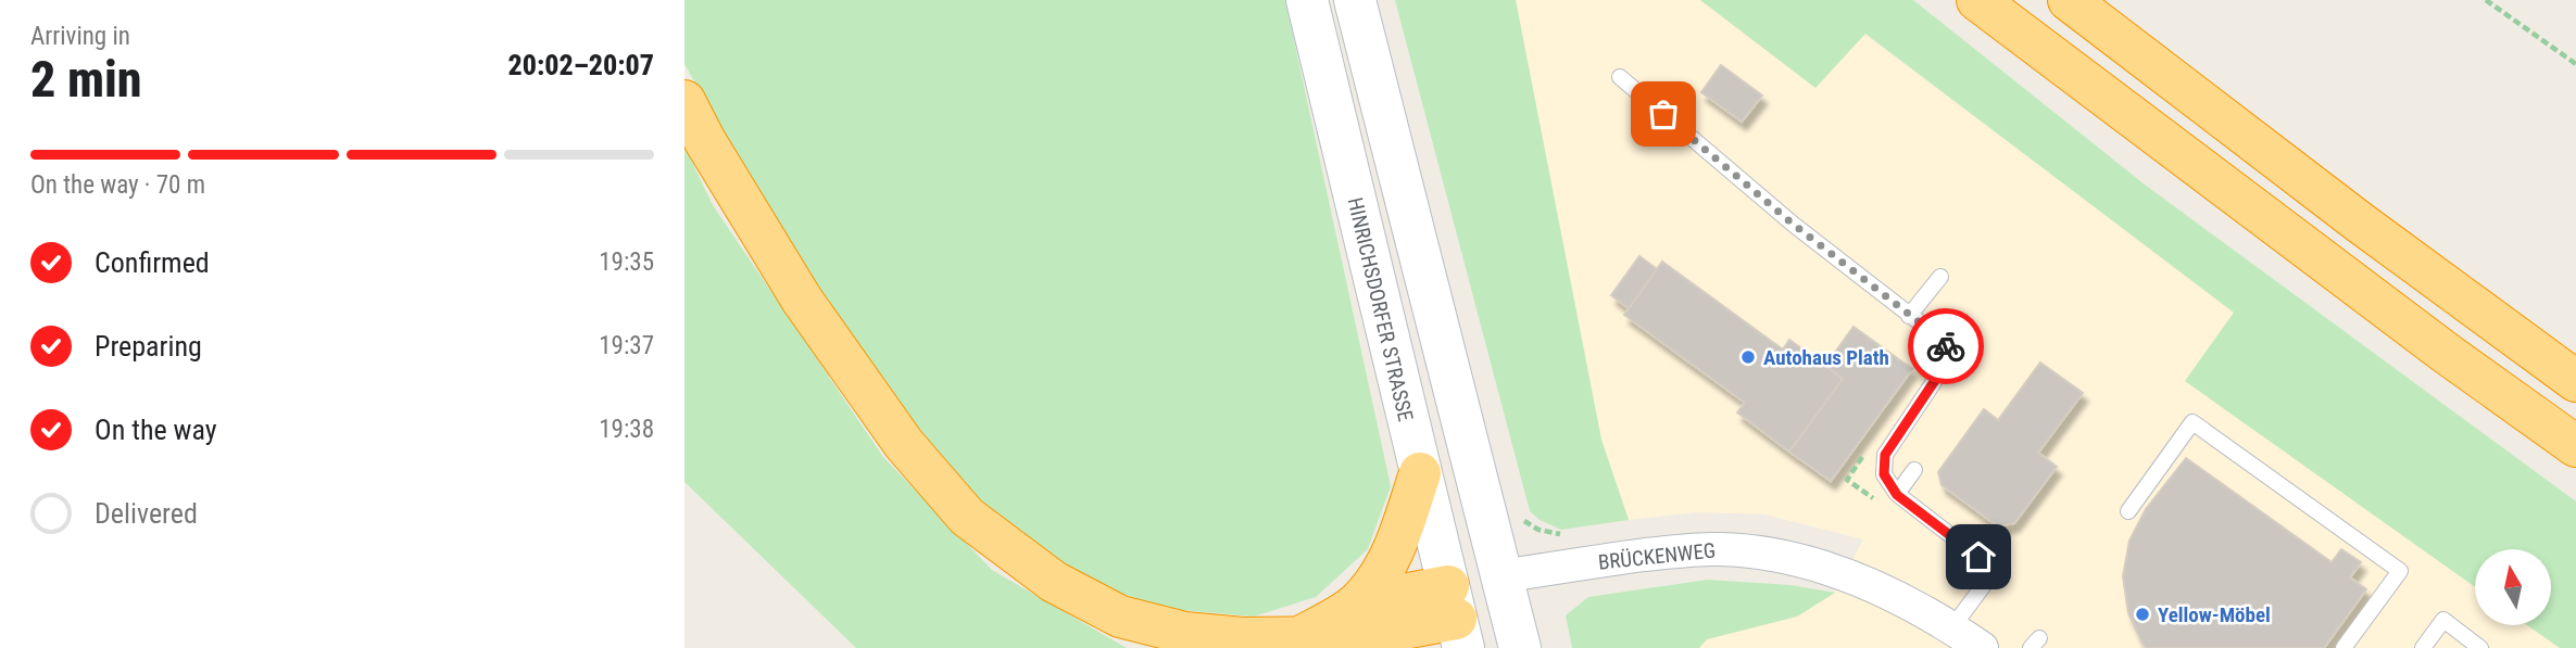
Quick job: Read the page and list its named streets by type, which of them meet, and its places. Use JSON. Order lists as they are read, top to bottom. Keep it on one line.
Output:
{"streets":{"main road":["HINRICHSDORFER STRASSE","BRÜCKENWEG"]},"crossings":[["HINRICHSDORFER STRASSE","BRÜCKENWEG"]],"places":["Autohaus Plath","Yellow-Möbel"],"north":"top","page":{"heading":["2 min","Arriving in","20:02–20:07"],"bar":"On the way · 70 m","list":[["Confirmed","19:35"],["Preparing","19:37"],["On the way","19:38"],"Delivered"]}}
